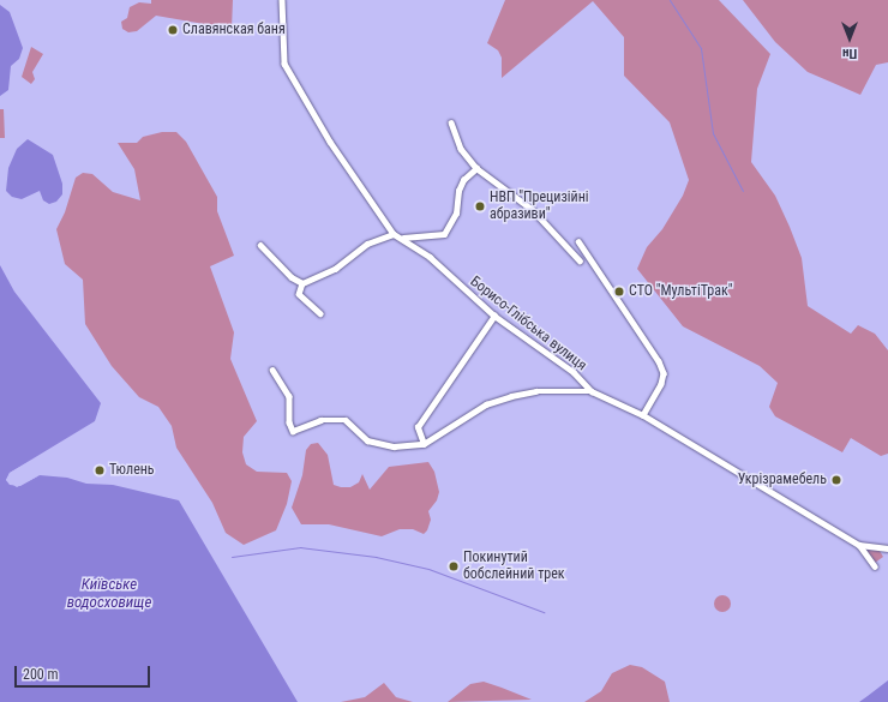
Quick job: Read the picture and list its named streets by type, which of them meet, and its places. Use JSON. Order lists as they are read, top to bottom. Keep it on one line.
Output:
{"streets":{"street":["Борисо-Глібська вулиця"]},"water":["Київське водосховище"],"places":["Славянская баня","НВП \"Прецизійні абразиви\"","СТО \"МультіТрак\"","Тюлень","Укрізрамебель","Покинутий бобслейний трек"],"scale_bar":"200 m","north":"bottom"}
